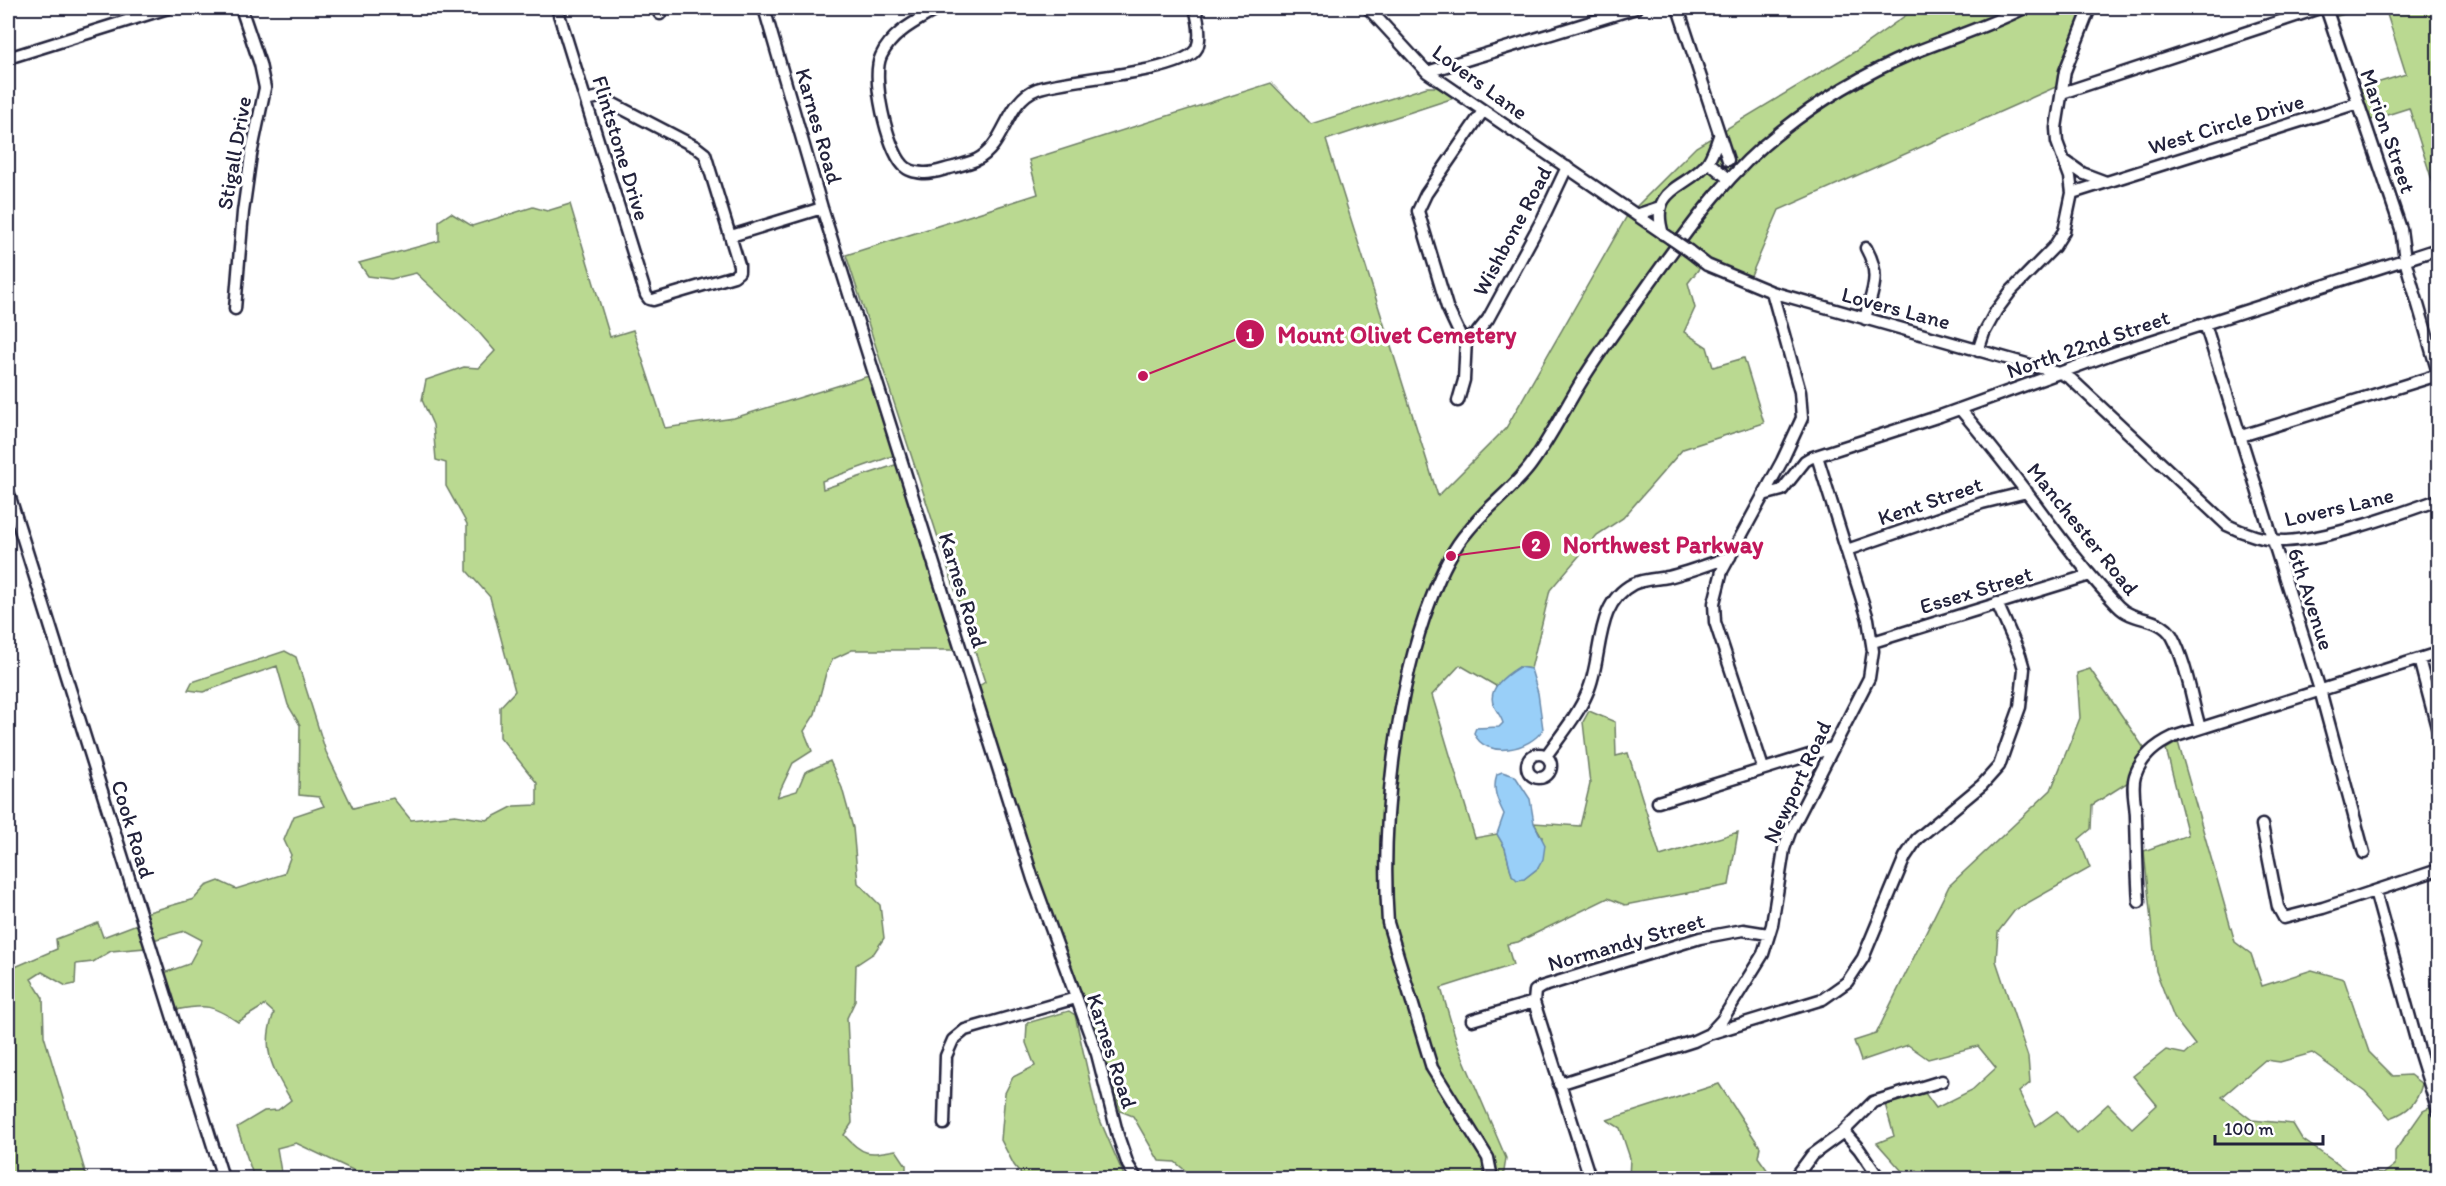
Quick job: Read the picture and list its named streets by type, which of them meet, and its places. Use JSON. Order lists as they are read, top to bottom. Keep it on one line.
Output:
{"streets":{"street":["Lovers Lane","West Circle Drive","Karnes Road","Marion Street","Flintstone Drive","Stigall Drive","Wishbone Road","North 22nd Street","Kent Street","Manchester Road","Essex Street","6th Avenue","Newport Road","Cook Road","Normandy Street"]},"crossings":[["Lovers Lane","Wishbone Road"],["Lovers Lane","North 22nd Street"],["Lovers Lane","6th Avenue"],["West Circle Drive","Marion Street"],["Marion Street","North 22nd Street"],["North 22nd Street","Manchester Road"],["North 22nd Street","6th Avenue"],["North 22nd Street","Newport Road"],["Kent Street","Manchester Road"],["Kent Street","Newport Road"],["Manchester Road","Essex Street"],["Essex Street","Newport Road"],["Newport Road","Normandy Street"]],"places":["Mount Olivet Cemetery","Northwest Parkway"],"scale_bar":"100 m"}
